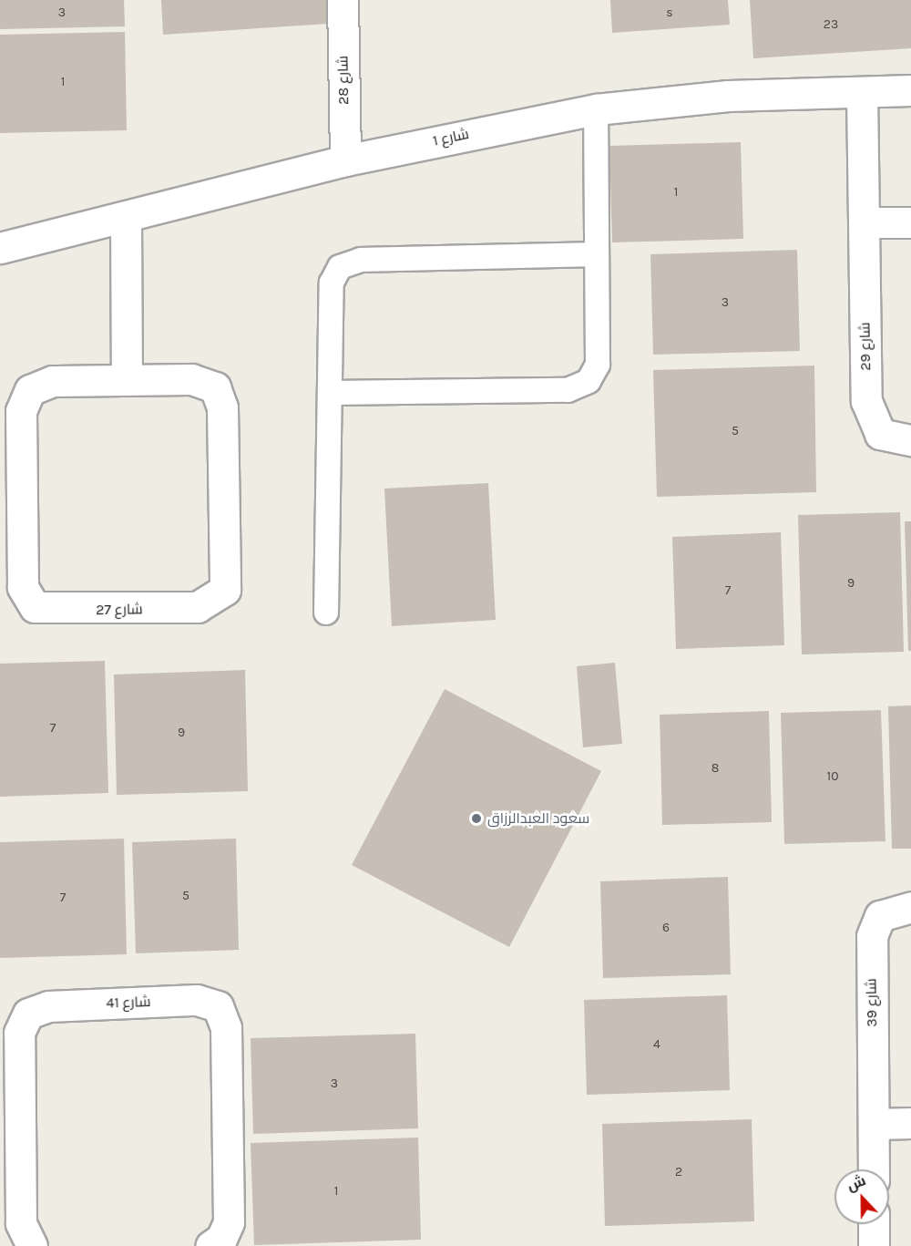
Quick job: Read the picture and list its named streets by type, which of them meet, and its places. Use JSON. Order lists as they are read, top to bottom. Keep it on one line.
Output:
{"streets":{"street":["شارع 28","شارع 1","شارع 29","شارع 27","شارع 41","شارع 39"]},"crossings":[["شارع 28","شارع 1"],["شارع 1","شارع 29"]],"places":["سعود العبدالرزاق"],"house_numbers":["3","s","23","1","1","3","5","9","7","7","9","8","10","5","7","6","4","3","2","1"],"north":"top"}
